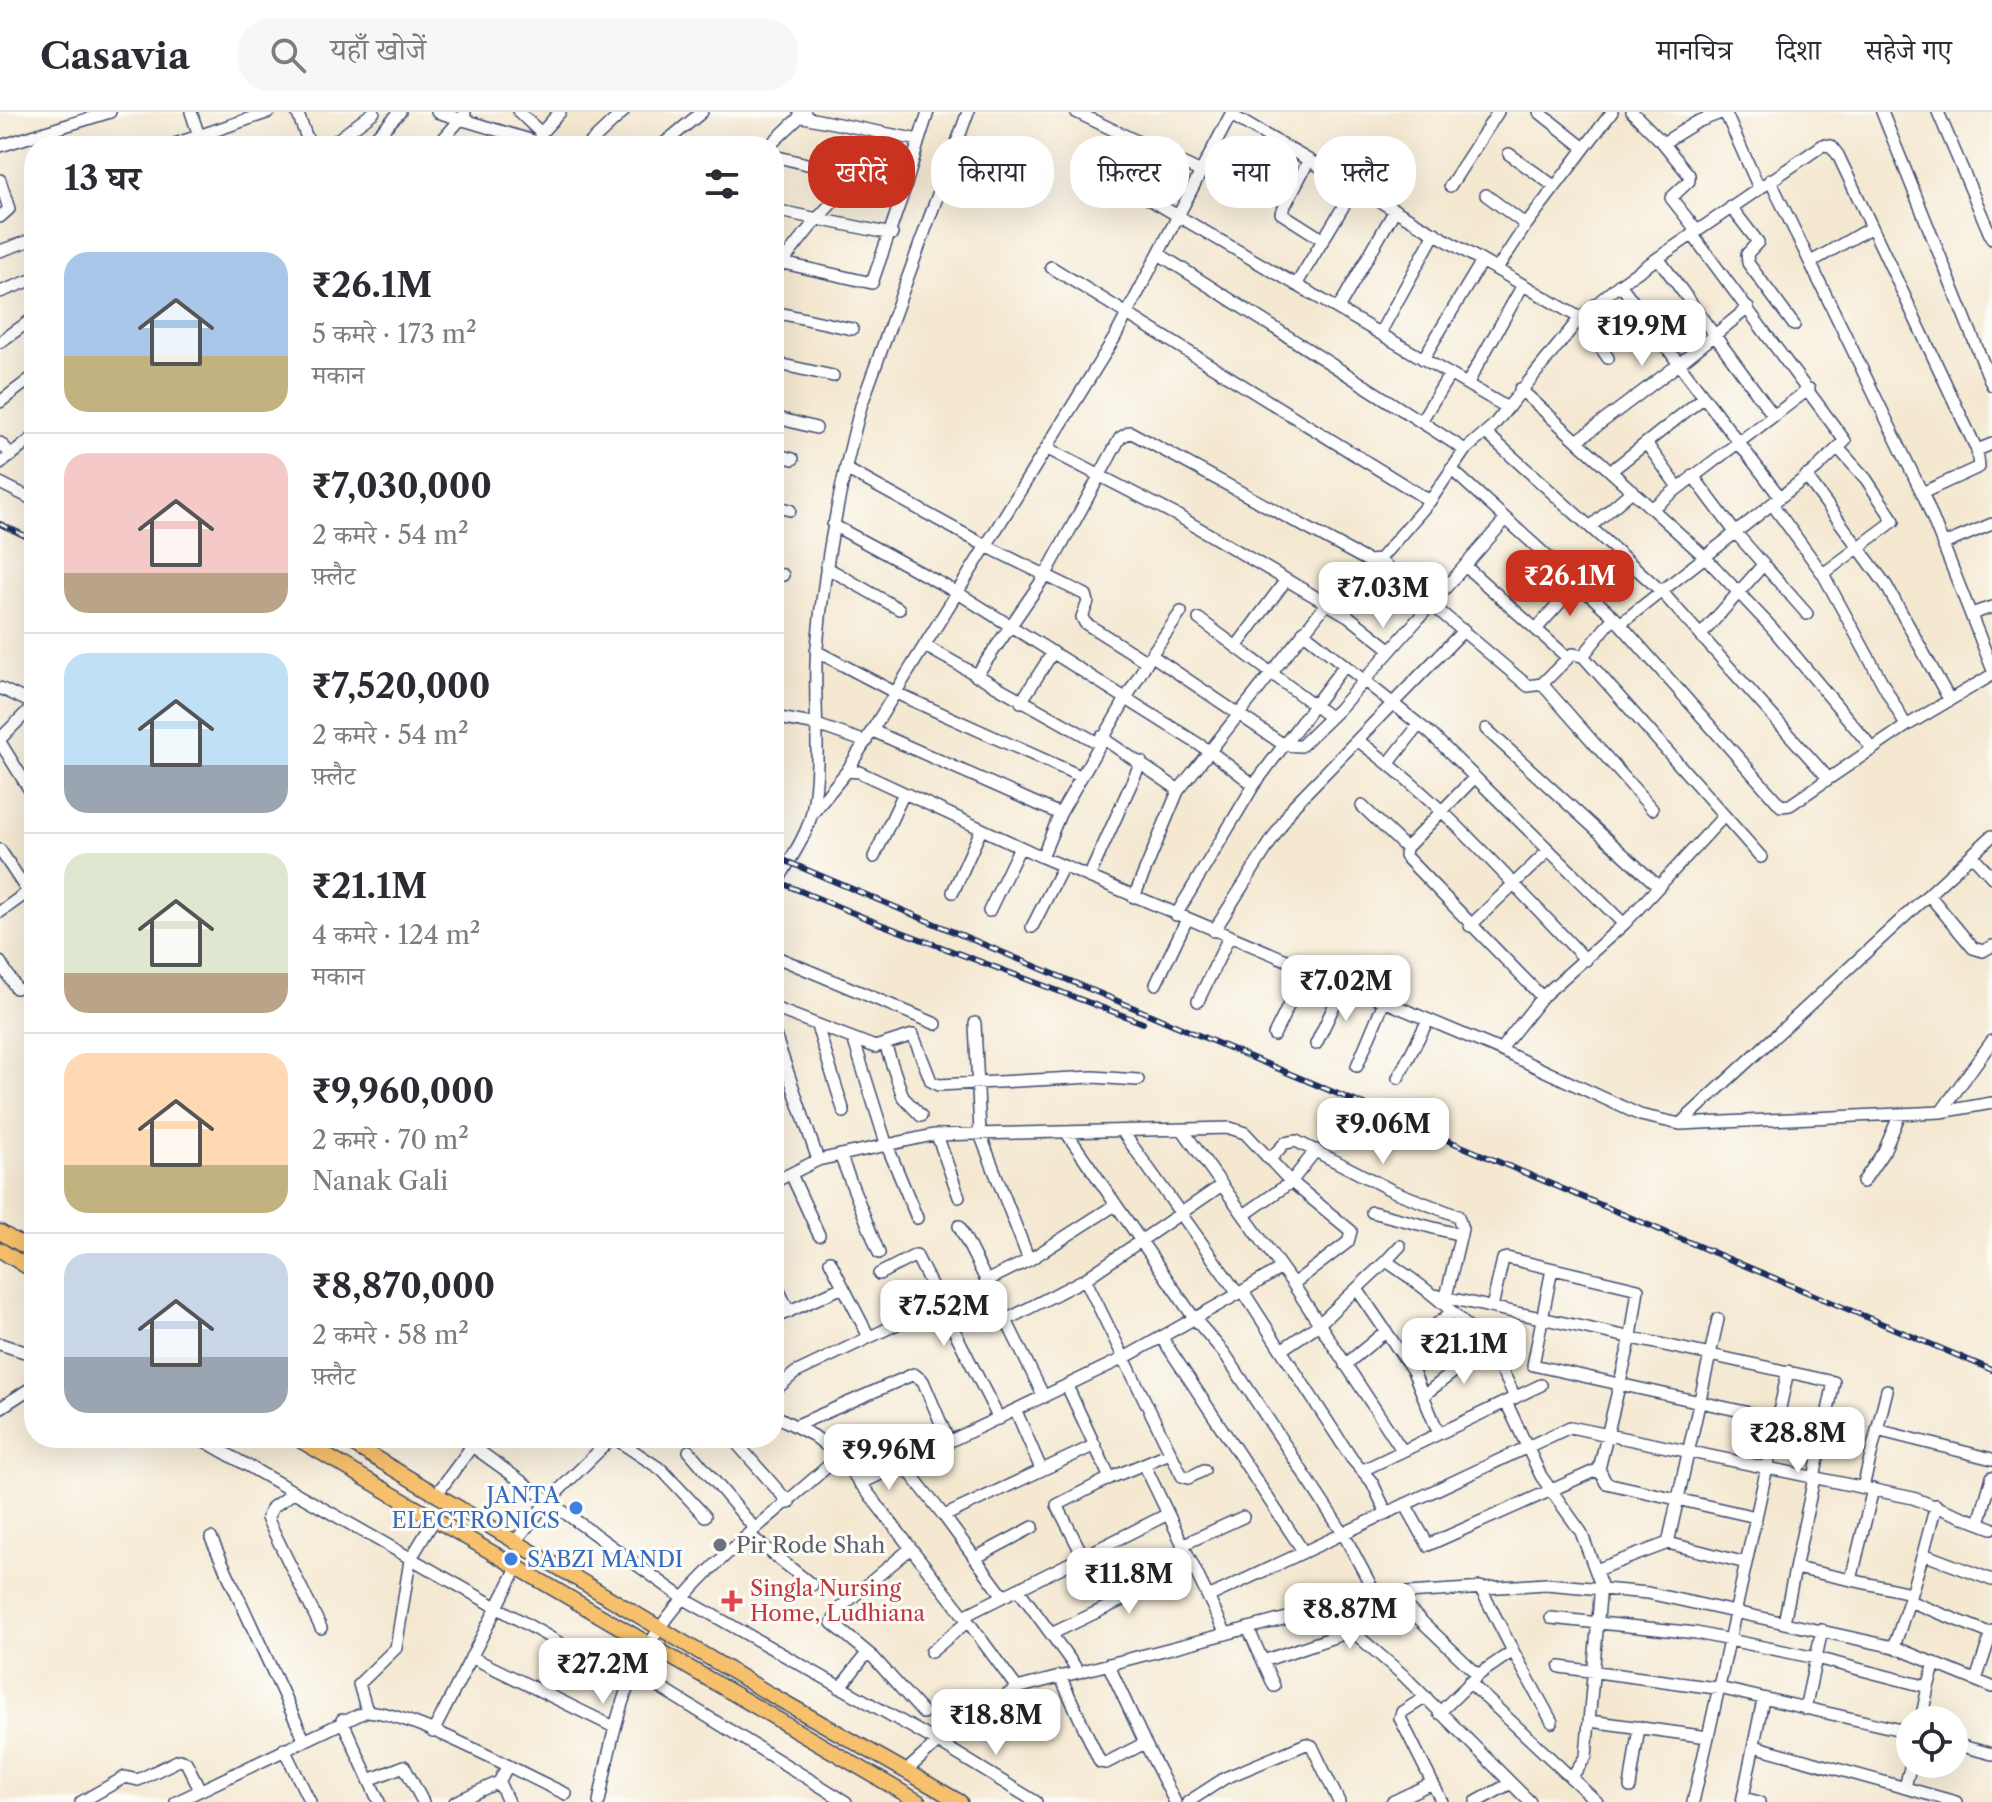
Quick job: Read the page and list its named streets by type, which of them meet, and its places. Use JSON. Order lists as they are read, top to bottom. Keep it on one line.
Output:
{"places":{"other":["JANTA ELECTRONICS","Pir Rode Shah","SABZI MANDI"],"health":["Singla Nursing Home, Ludhiana"]},"page":{"header":"Casavia","search":"यहाँ खोजें","nav":["मानचित्र","दिशा","सहेजे गए"],"chip":["खरीदें","किराया","फ़िल्टर","नया","फ़्लैट"],"heading":"13 घर","list":[{"name":"₹26.1M","note":"5 कमरे · 173 m² · मकान"},{"name":"₹7,030,000","note":"2 कमरे · 54 m² · फ़्लैट"},{"name":"₹7,520,000","note":"2 कमरे · 54 m² · फ़्लैट"},{"name":"₹21.1M","note":"4 कमरे · 124 m² · मकान"},{"name":"₹9,960,000","note":"2 कमरे · 70 m² · Nanak Gali"},{"name":"₹8,870,000","note":"2 कमरे · 58 m² · फ़्लैट"}],"price":["₹19.9M","₹26.1M","₹7.03M","₹7.02M","₹9.06M","₹7.52M","₹21.1M","₹28.8M","₹9.96M","₹11.8M","₹8.87M","₹27.2M","₹18.8M"]}}
